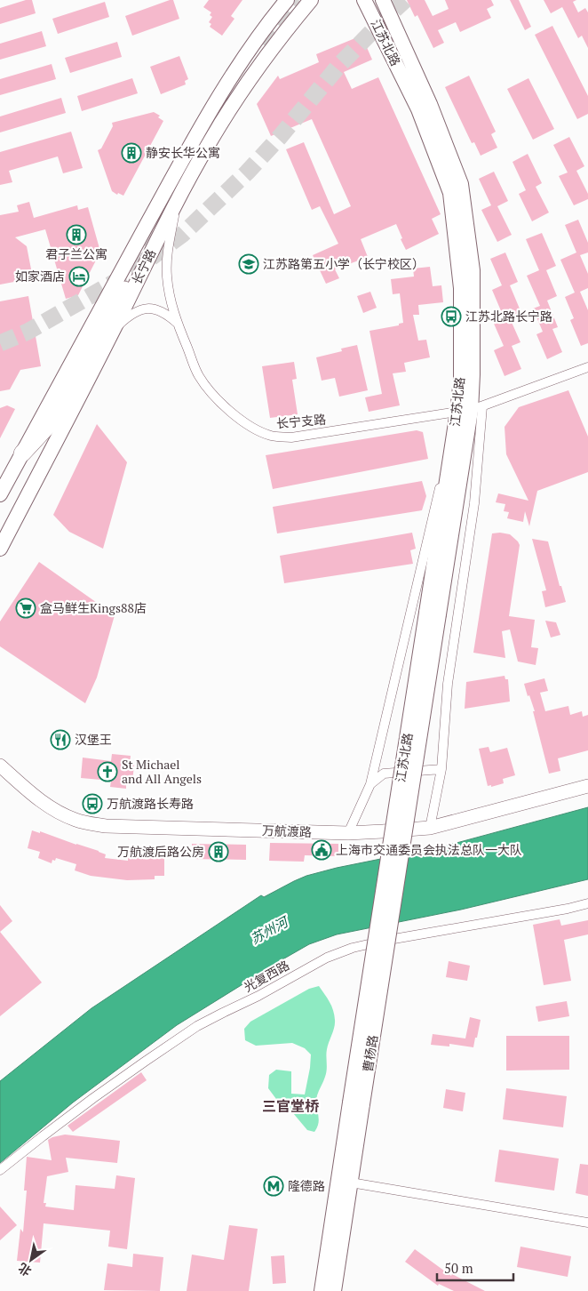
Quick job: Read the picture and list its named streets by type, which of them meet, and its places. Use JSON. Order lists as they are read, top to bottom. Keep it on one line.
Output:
{"streets":{"main road":["江苏北路","长宁路","曹杨路"],"street":["长宁支路","万航渡路","光复西路"]},"crossings":[["江苏北路","长宁支路"],["江苏北路","曹杨路"],["长宁路","长宁支路"]],"districts":["三官堂桥"],"water":["苏州河"],"places":{"building":["静安长华公寓","君子兰公寓","万航渡后路公房"],"school or university":["江苏路第五小学（长宁校区）"],"hotel":["如家酒店"],"bus stop":["江苏北路长宁路","万航渡路长寿路"],"supermarket":["盒马鲜生Kings88店"],"restaurant":["汉堡王"],"church":["St Michael and All Angels"],"public building":["上海市交通委员会执法总队一大队"],"metro station":["隆德路"]},"scale_bar":"50 m","north":"bottom left"}
